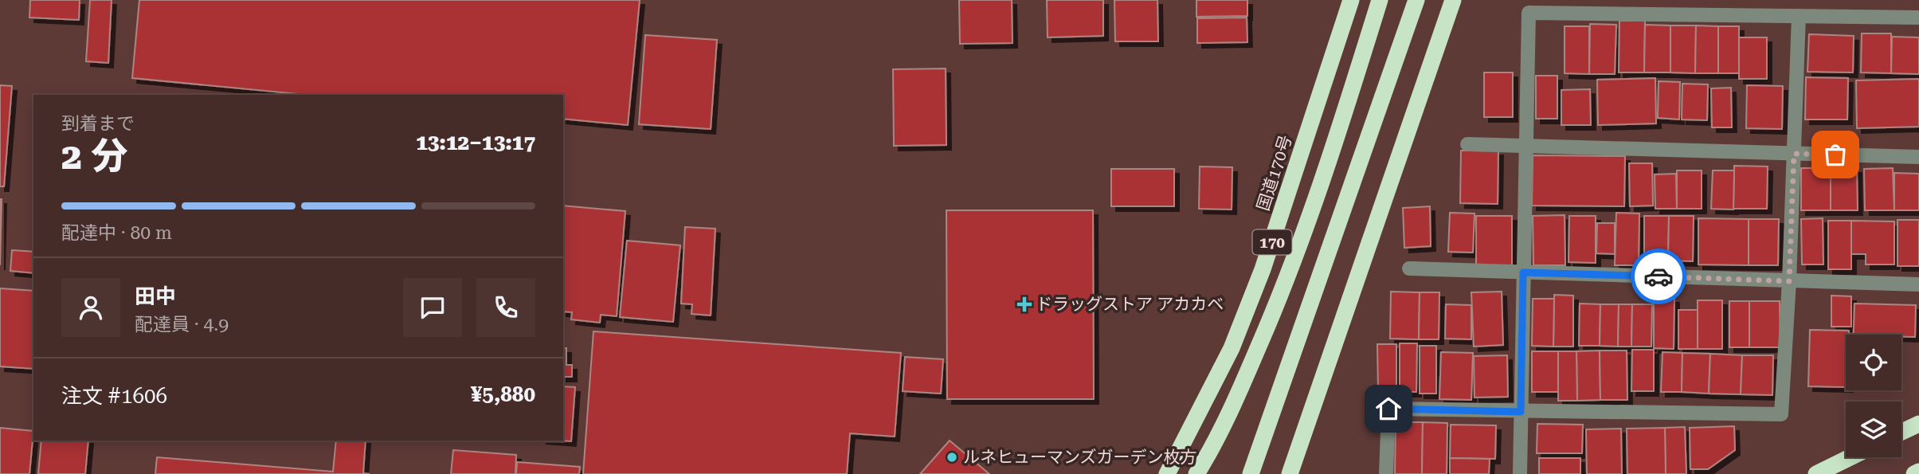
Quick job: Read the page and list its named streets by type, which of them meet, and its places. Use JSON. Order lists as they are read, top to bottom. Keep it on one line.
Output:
{"streets":{"highway":["国道170号","170"]},"places":{"health":["ドラッグストア アカカベ"],"other":["ルネヒューマンズガーデン枚方"]},"page":{"heading":["2 分","到着まで","13:12–13:17"],"panel":["田中","配達員 · 4.9","注文 #1606","¥5,880"],"bar":"配達中 · 80 m"}}
